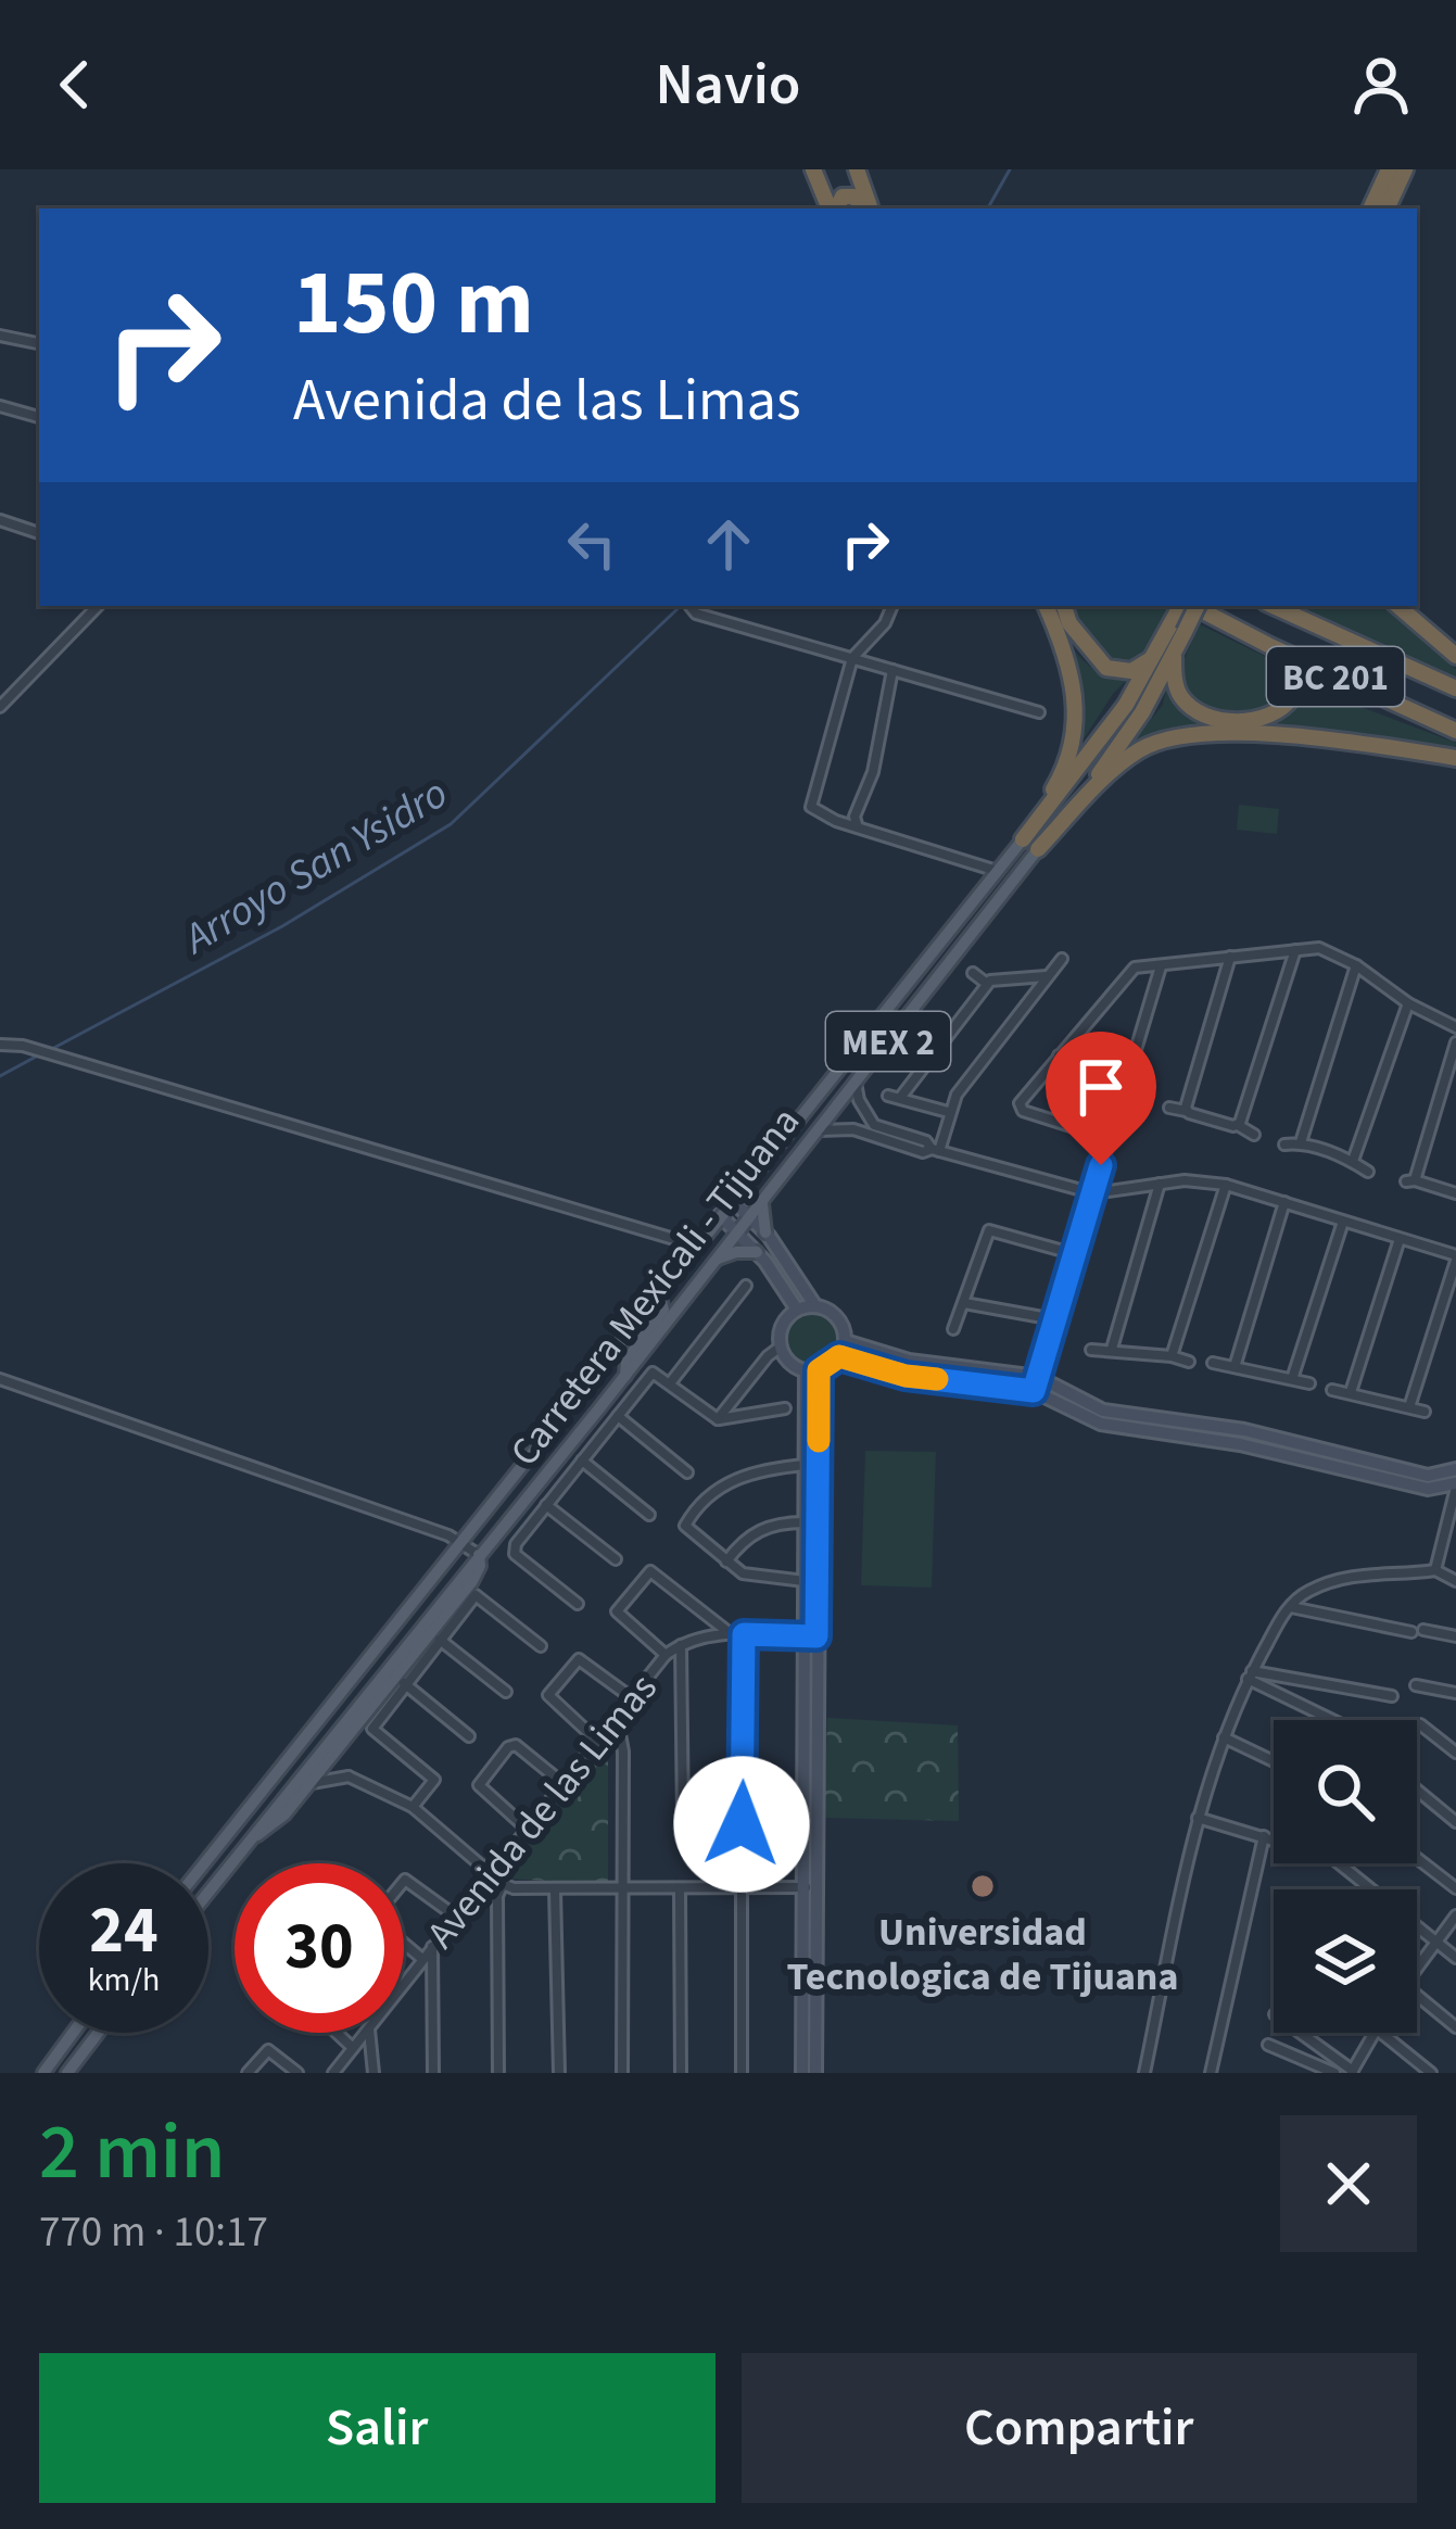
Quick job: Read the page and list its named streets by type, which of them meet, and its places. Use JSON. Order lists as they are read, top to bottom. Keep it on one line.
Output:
{"streets":{"highway":["BC 201","MEX 2","Carretera Mexicali - Tijuana"],"street":["Avenida de las Limas"]},"water":["Arroyo San Ysidro"],"places":["Universidad Tecnologica de Tijuana"],"page":{"header":"Navio","turn":["150 m","Avenida de las Limas"],"speed":"24 km/h","limit":"30","heading":["2 min","770 m · 10:17"],"buttons":["Salir","Compartir"]}}
